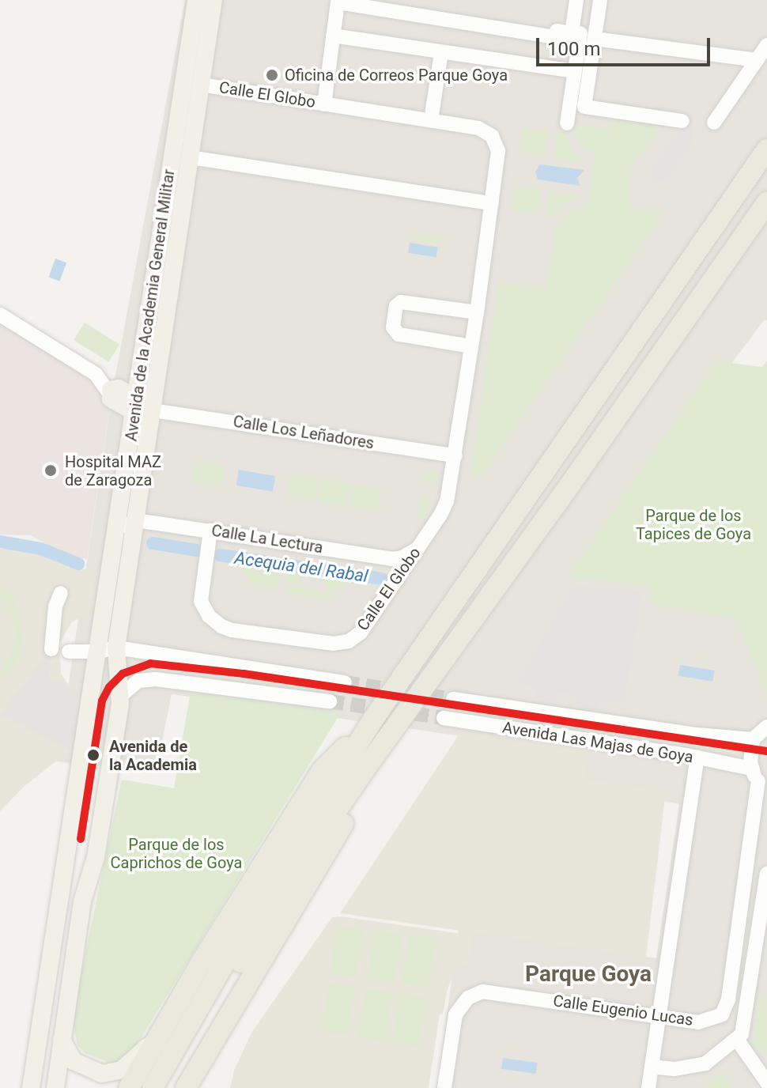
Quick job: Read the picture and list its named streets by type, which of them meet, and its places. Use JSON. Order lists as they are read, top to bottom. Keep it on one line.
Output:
{"streets":{"main road":["Avenida de la Academia General Militar"],"street":["Calle El Globo","Calle Los Leñadores","Calle La Lectura","Avenida Las Majas de Goya","Calle Eugenio Lucas"]},"crossings":[["Calle El Globo","Avenida de la Academia General Militar"],["Calle El Globo","Calle Los Leñadores"],["Calle El Globo","Calle La Lectura"],["Avenida de la Academia General Militar","Calle Los Leñadores"],["Avenida de la Academia General Militar","Calle La Lectura"],["Avenida Las Majas de Goya","Calle Eugenio Lucas"]],"districts":["Parque Goya"],"water":["Acequia del Rabal"],"parks":["Parque de los Tapices de Goya","Parque de los Caprichos de Goya"],"places":["Oficina de Correos Parque Goya","Hospital MAZ de Zaragoza","Avenida de la Academia"],"scale_bar":"100 m"}
